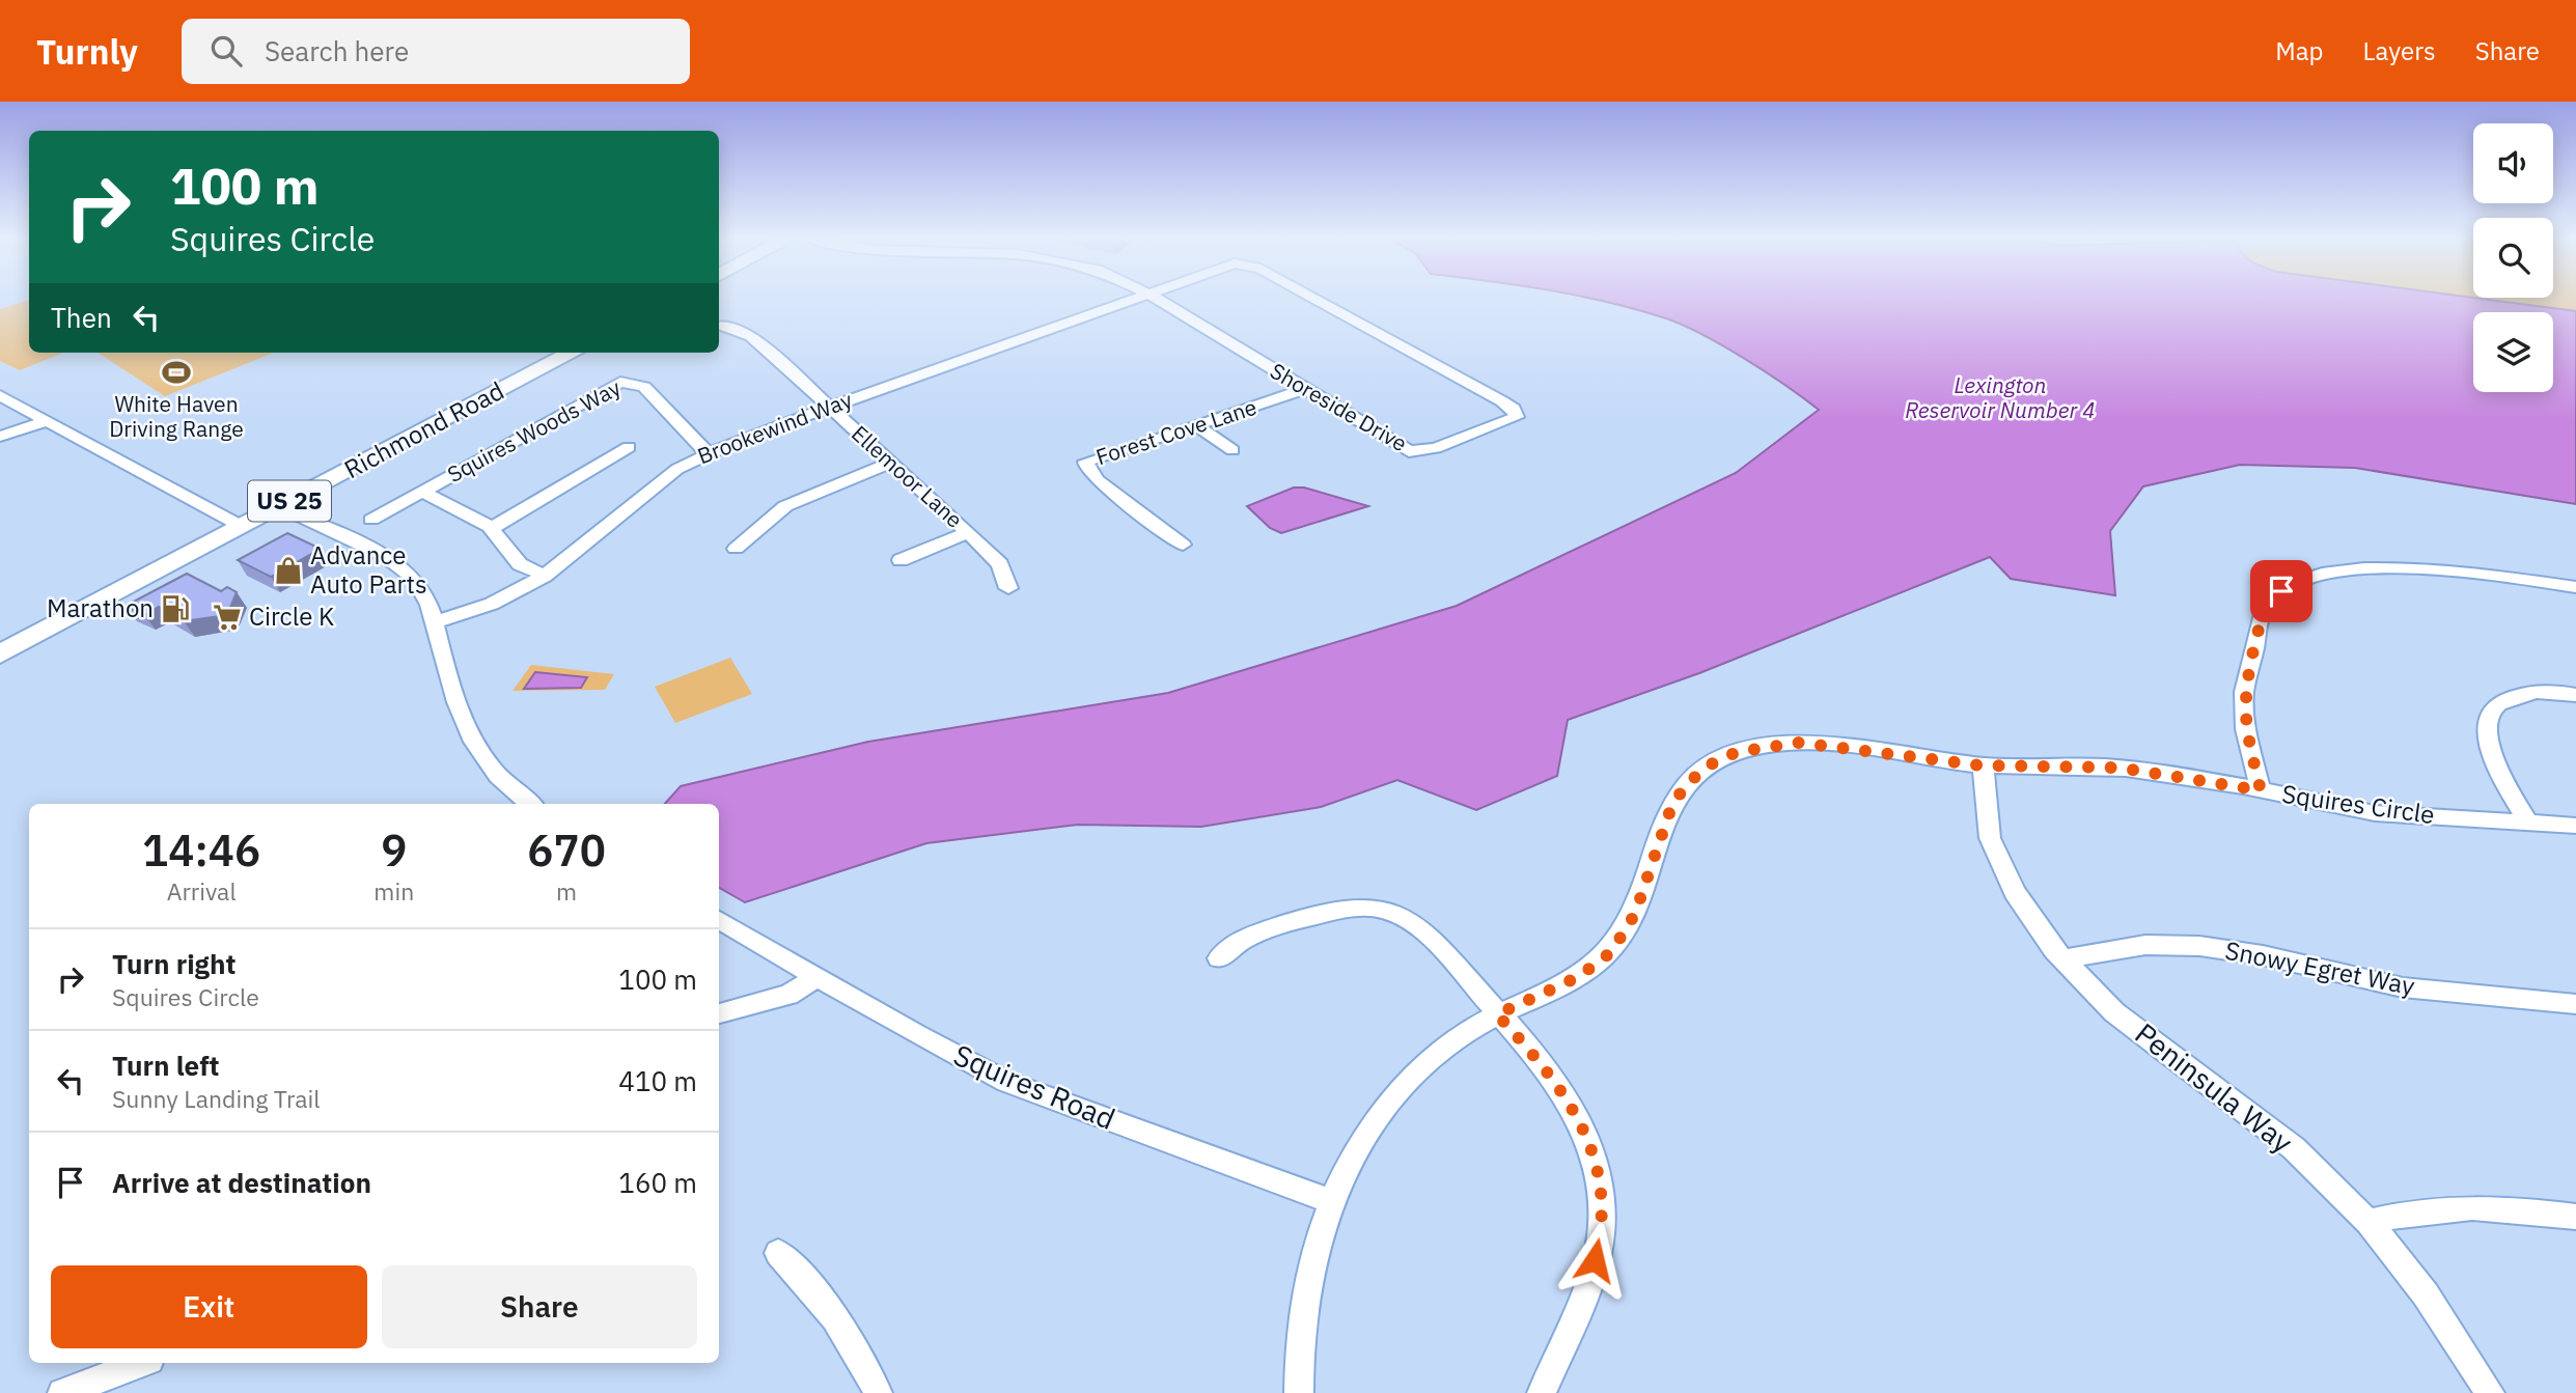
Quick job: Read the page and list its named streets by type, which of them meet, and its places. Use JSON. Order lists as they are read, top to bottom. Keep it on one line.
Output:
{"streets":{"highway":["Richmond Road","US 25"],"street":["Shoreside Drive","Brookewind Way","Squires Woods Way","Forest Cove Lane","Ellemoor Lane","Squires Circle","Snowy Egret Way","Squires Road","Peninsula Way"]},"crossings":[["Shoreside Drive","Forest Cove Lane"],["Brookewind Way","Squires Woods Way"],["Brookewind Way","Ellemoor Lane"],["Squires Circle","Peninsula Way"],["Snowy Egret Way","Peninsula Way"]],"water":["Lexington Reservoir Number 4"],"places":{"sports":["White Haven Driving Range"],"shop":["Advance Auto Parts"],"fuel station":["Marathon"],"supermarket":["Circle K"]},"page":{"header":"Turnly","search":"Search here","nav":["Map","Layers","Share"],"turn":["100 m","Squires Circle"],"then":"Then","eta":["14:46","Arrival","9","min","670","m"],"list":[{"name":"Turn right","note":"Squires Circle","value":"100 m"},{"name":"Turn left","note":"Sunny Landing Trail","value":"410 m"},{"name":"Arrive at destination","value":"160 m"}],"buttons":["Exit","Share"]}}
